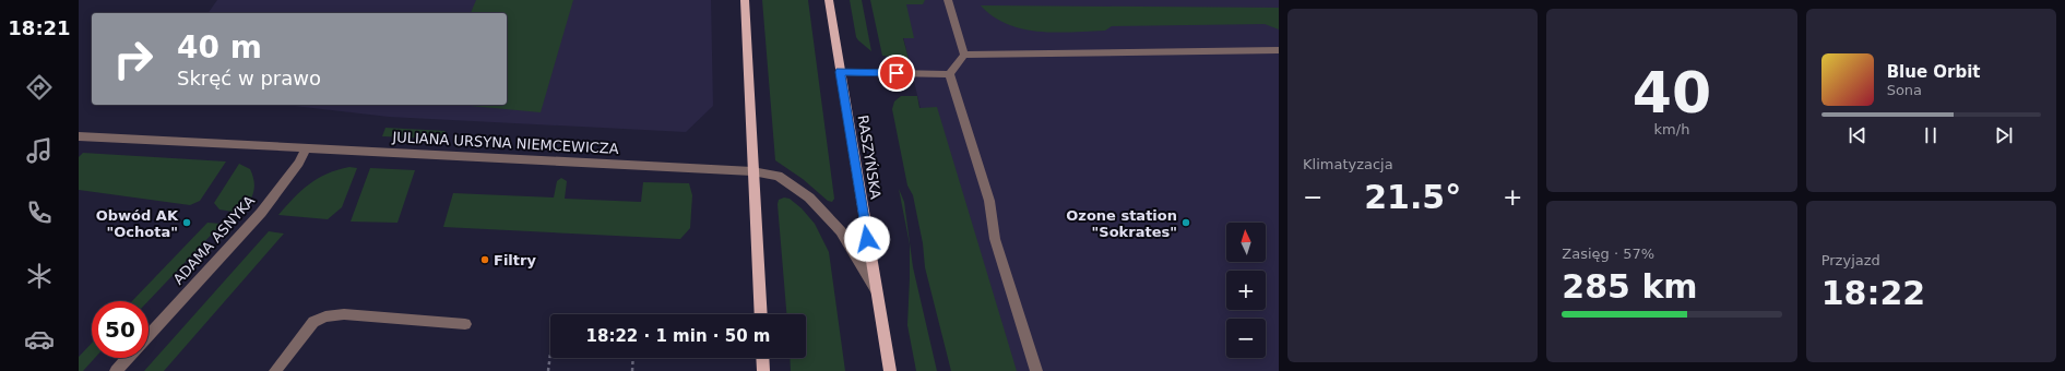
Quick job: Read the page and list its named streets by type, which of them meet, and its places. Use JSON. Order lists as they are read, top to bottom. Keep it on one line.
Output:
{"streets":{"main road":["RASZYŃSKA"],"street":["JULIANA URSYNA NIEMCEWICZA","ADAMA ASNYKA"]},"crossings":[["JULIANA URSYNA NIEMCEWICZA","RASZYŃSKA"],["JULIANA URSYNA NIEMCEWICZA","ADAMA ASNYKA"]],"places":["Obwód AK \"Ochota\"","Ozone station \"Sokrates\"","Filtry"],"north":"top","page":{"tabs":"18:21","tile":["Klimatyzacja",["40","km/h"],["Zasięg · 57%","285 km"],["Przyjazd","18:22"]],"turn":["40 m","Skręć w prawo"],"song":["Blue Orbit","Sona"],"heat":["−","21.5°","+"],"map_buttons":["+","−"],"limit":"50","trip":"18:22 · 1 min · 50 m"}}
